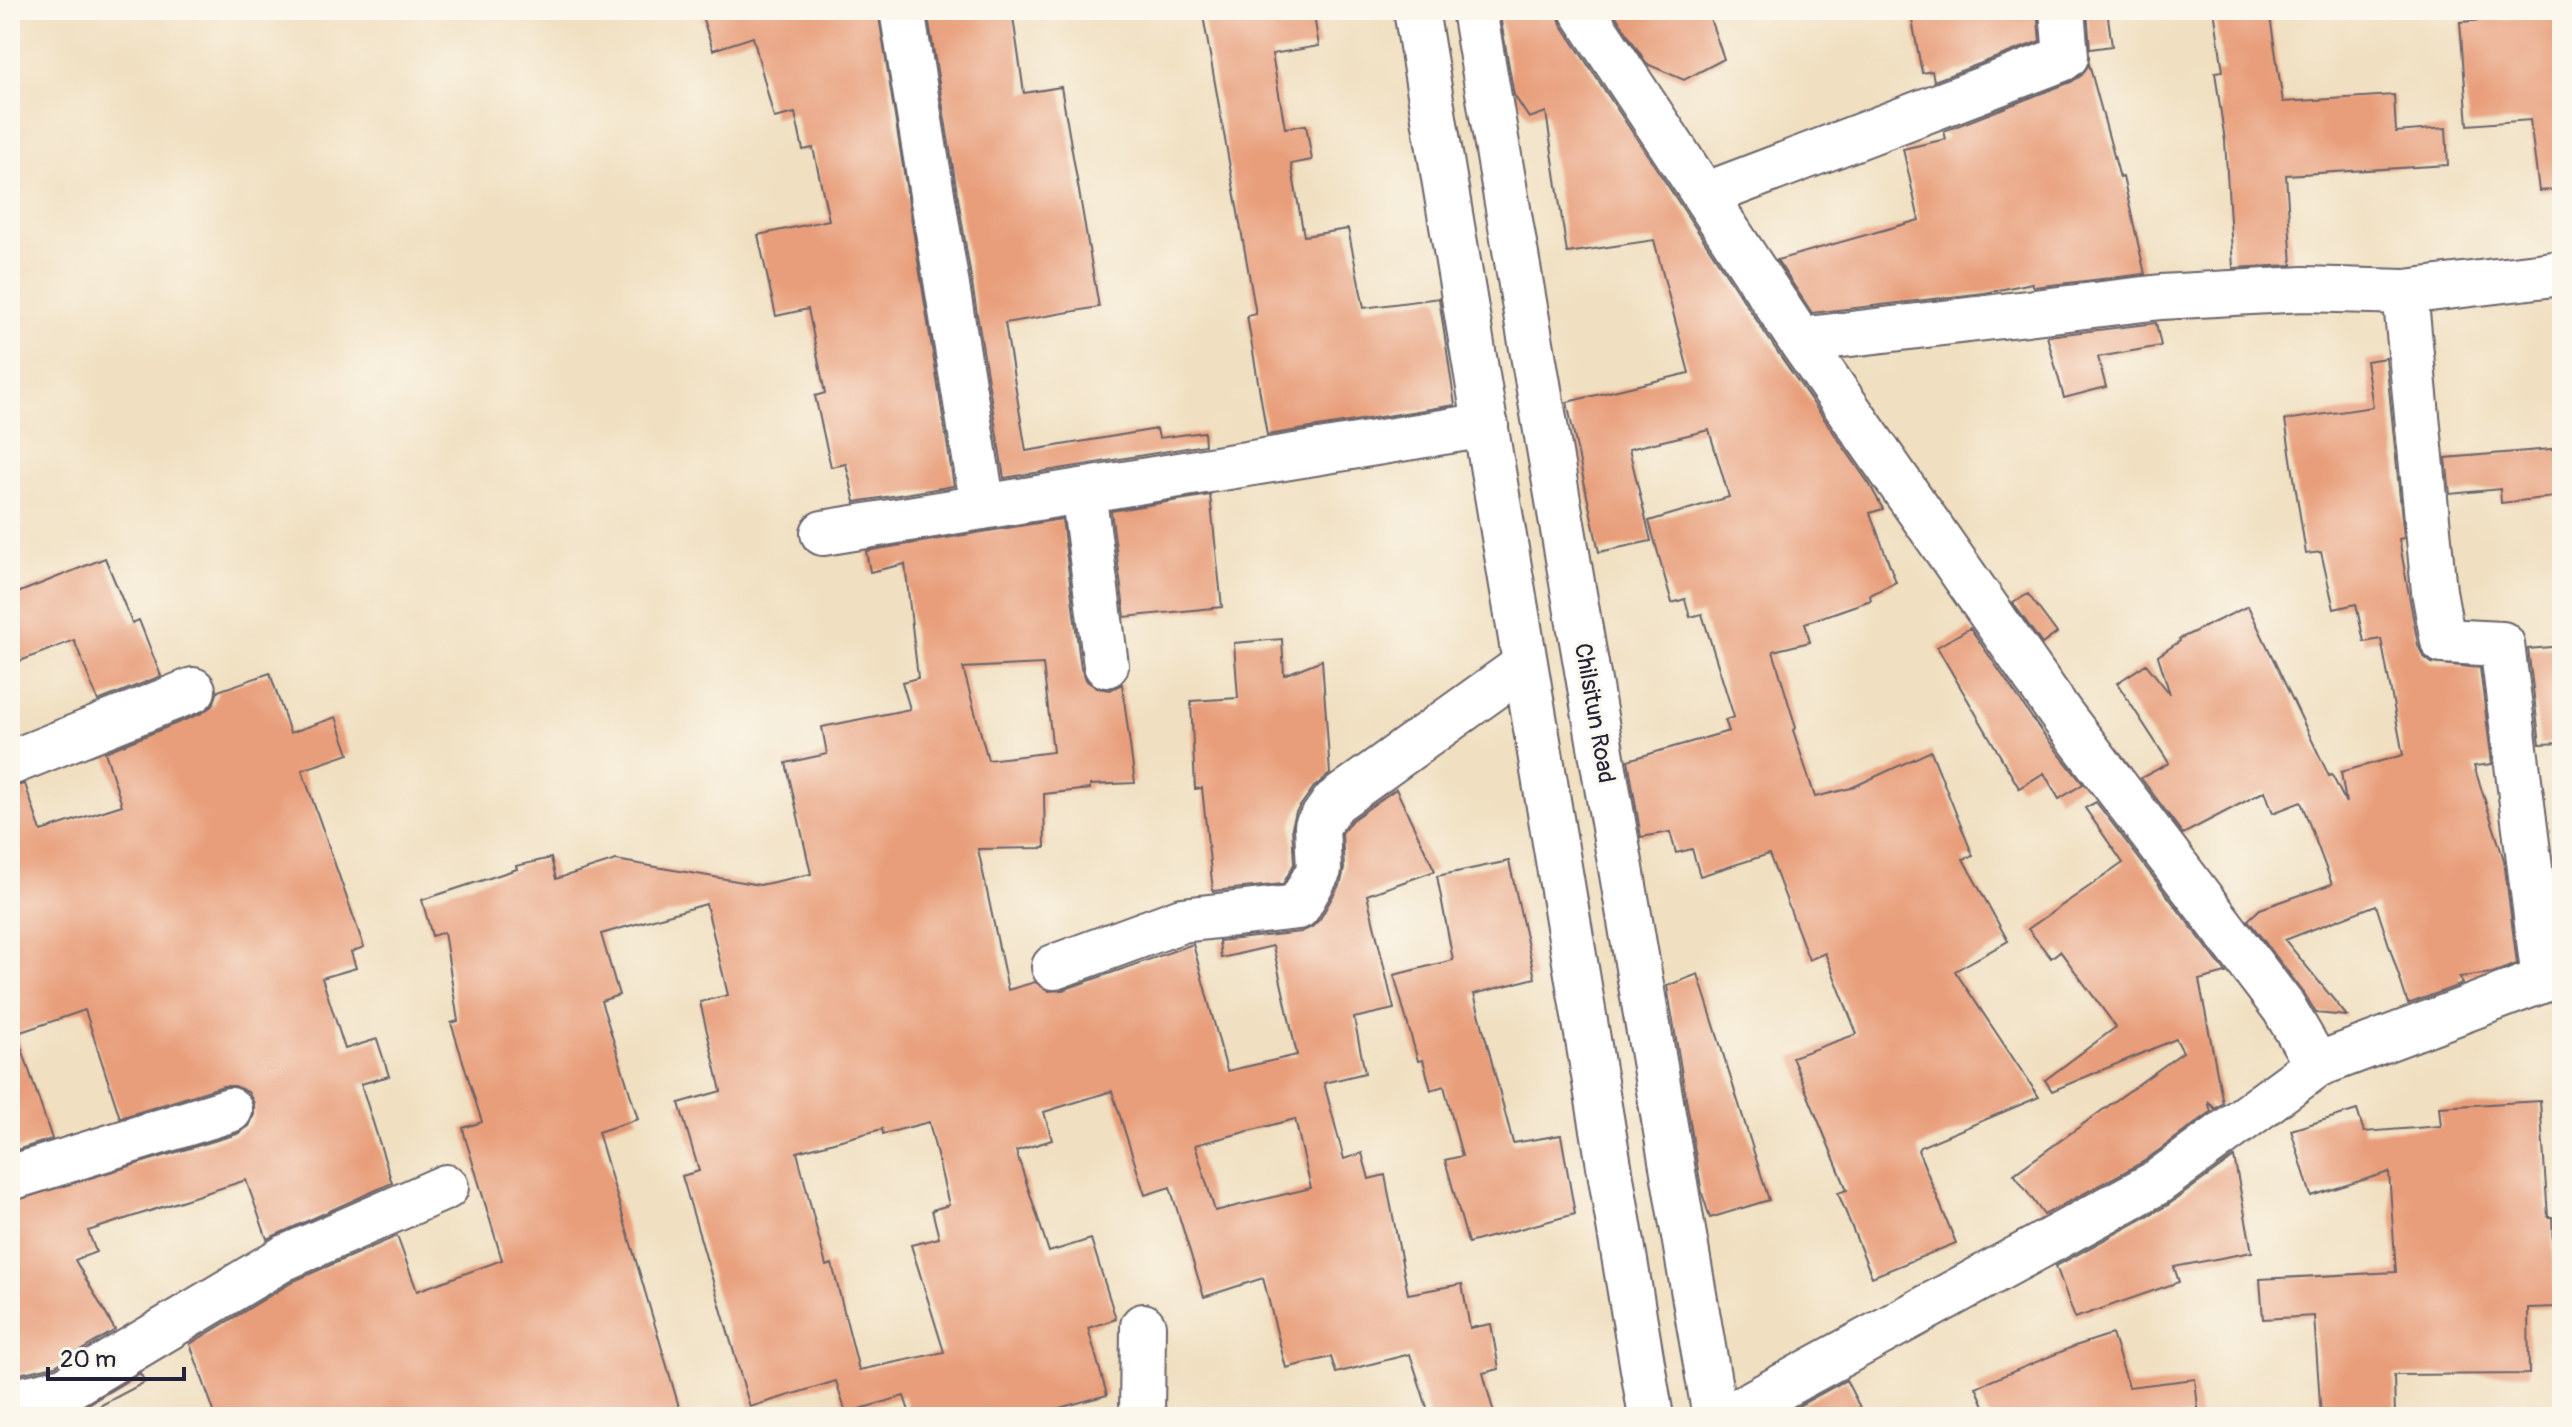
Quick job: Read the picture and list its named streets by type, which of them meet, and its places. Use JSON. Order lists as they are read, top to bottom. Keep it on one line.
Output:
{"streets":{"street":["Chilsitun Road"]},"scale_bar":"20 m"}
